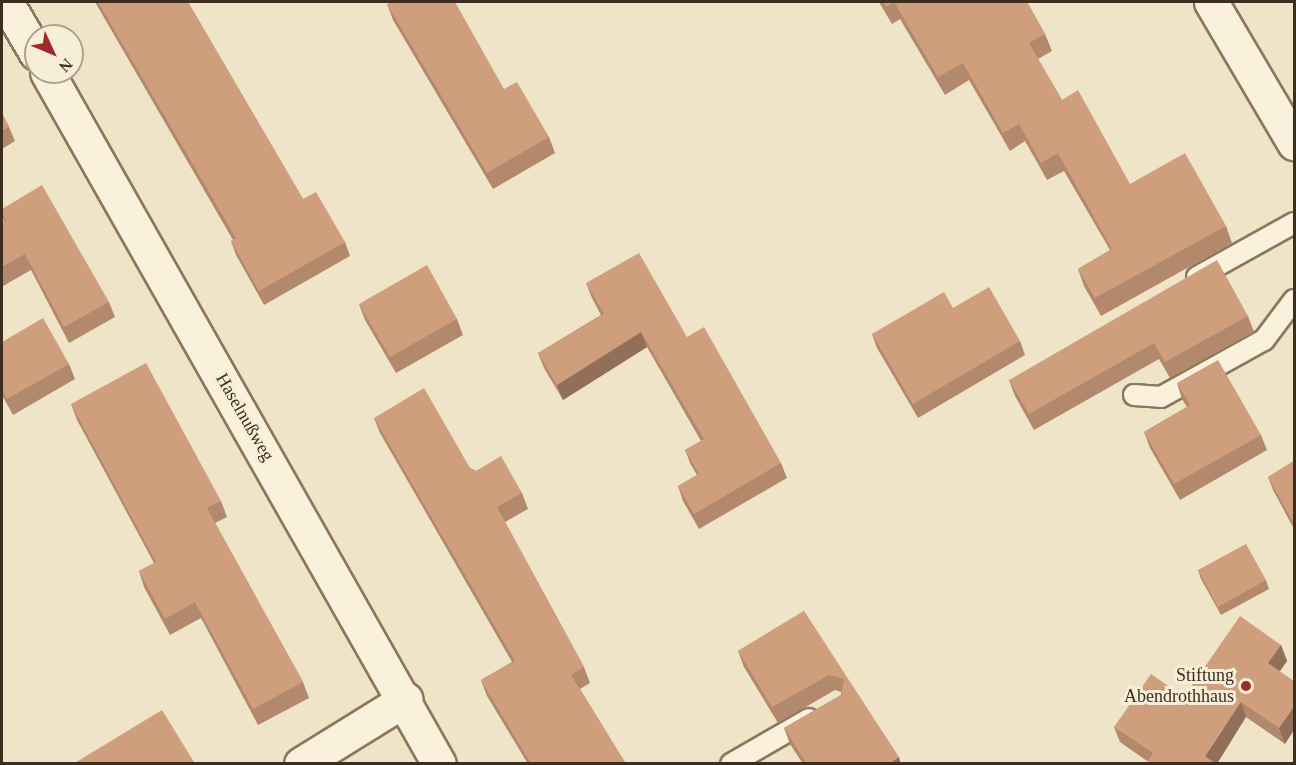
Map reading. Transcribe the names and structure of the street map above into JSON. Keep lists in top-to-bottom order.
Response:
{
  "streets": {
    "street": ["Haselnußweg"]
  },
  "places": ["Stiftung Abendrothhaus"],
  "north": "bottom right"
}
